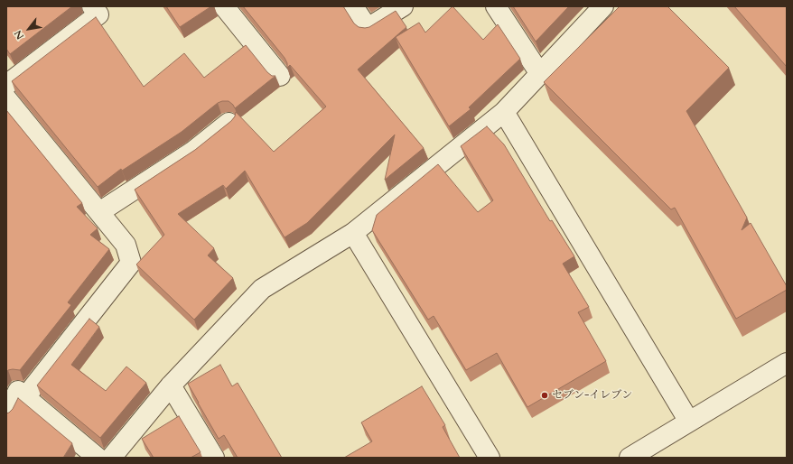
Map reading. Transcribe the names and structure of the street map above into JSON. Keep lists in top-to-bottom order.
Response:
{
  "places": ["セブン-イレブン"],
  "north": "bottom left"
}
